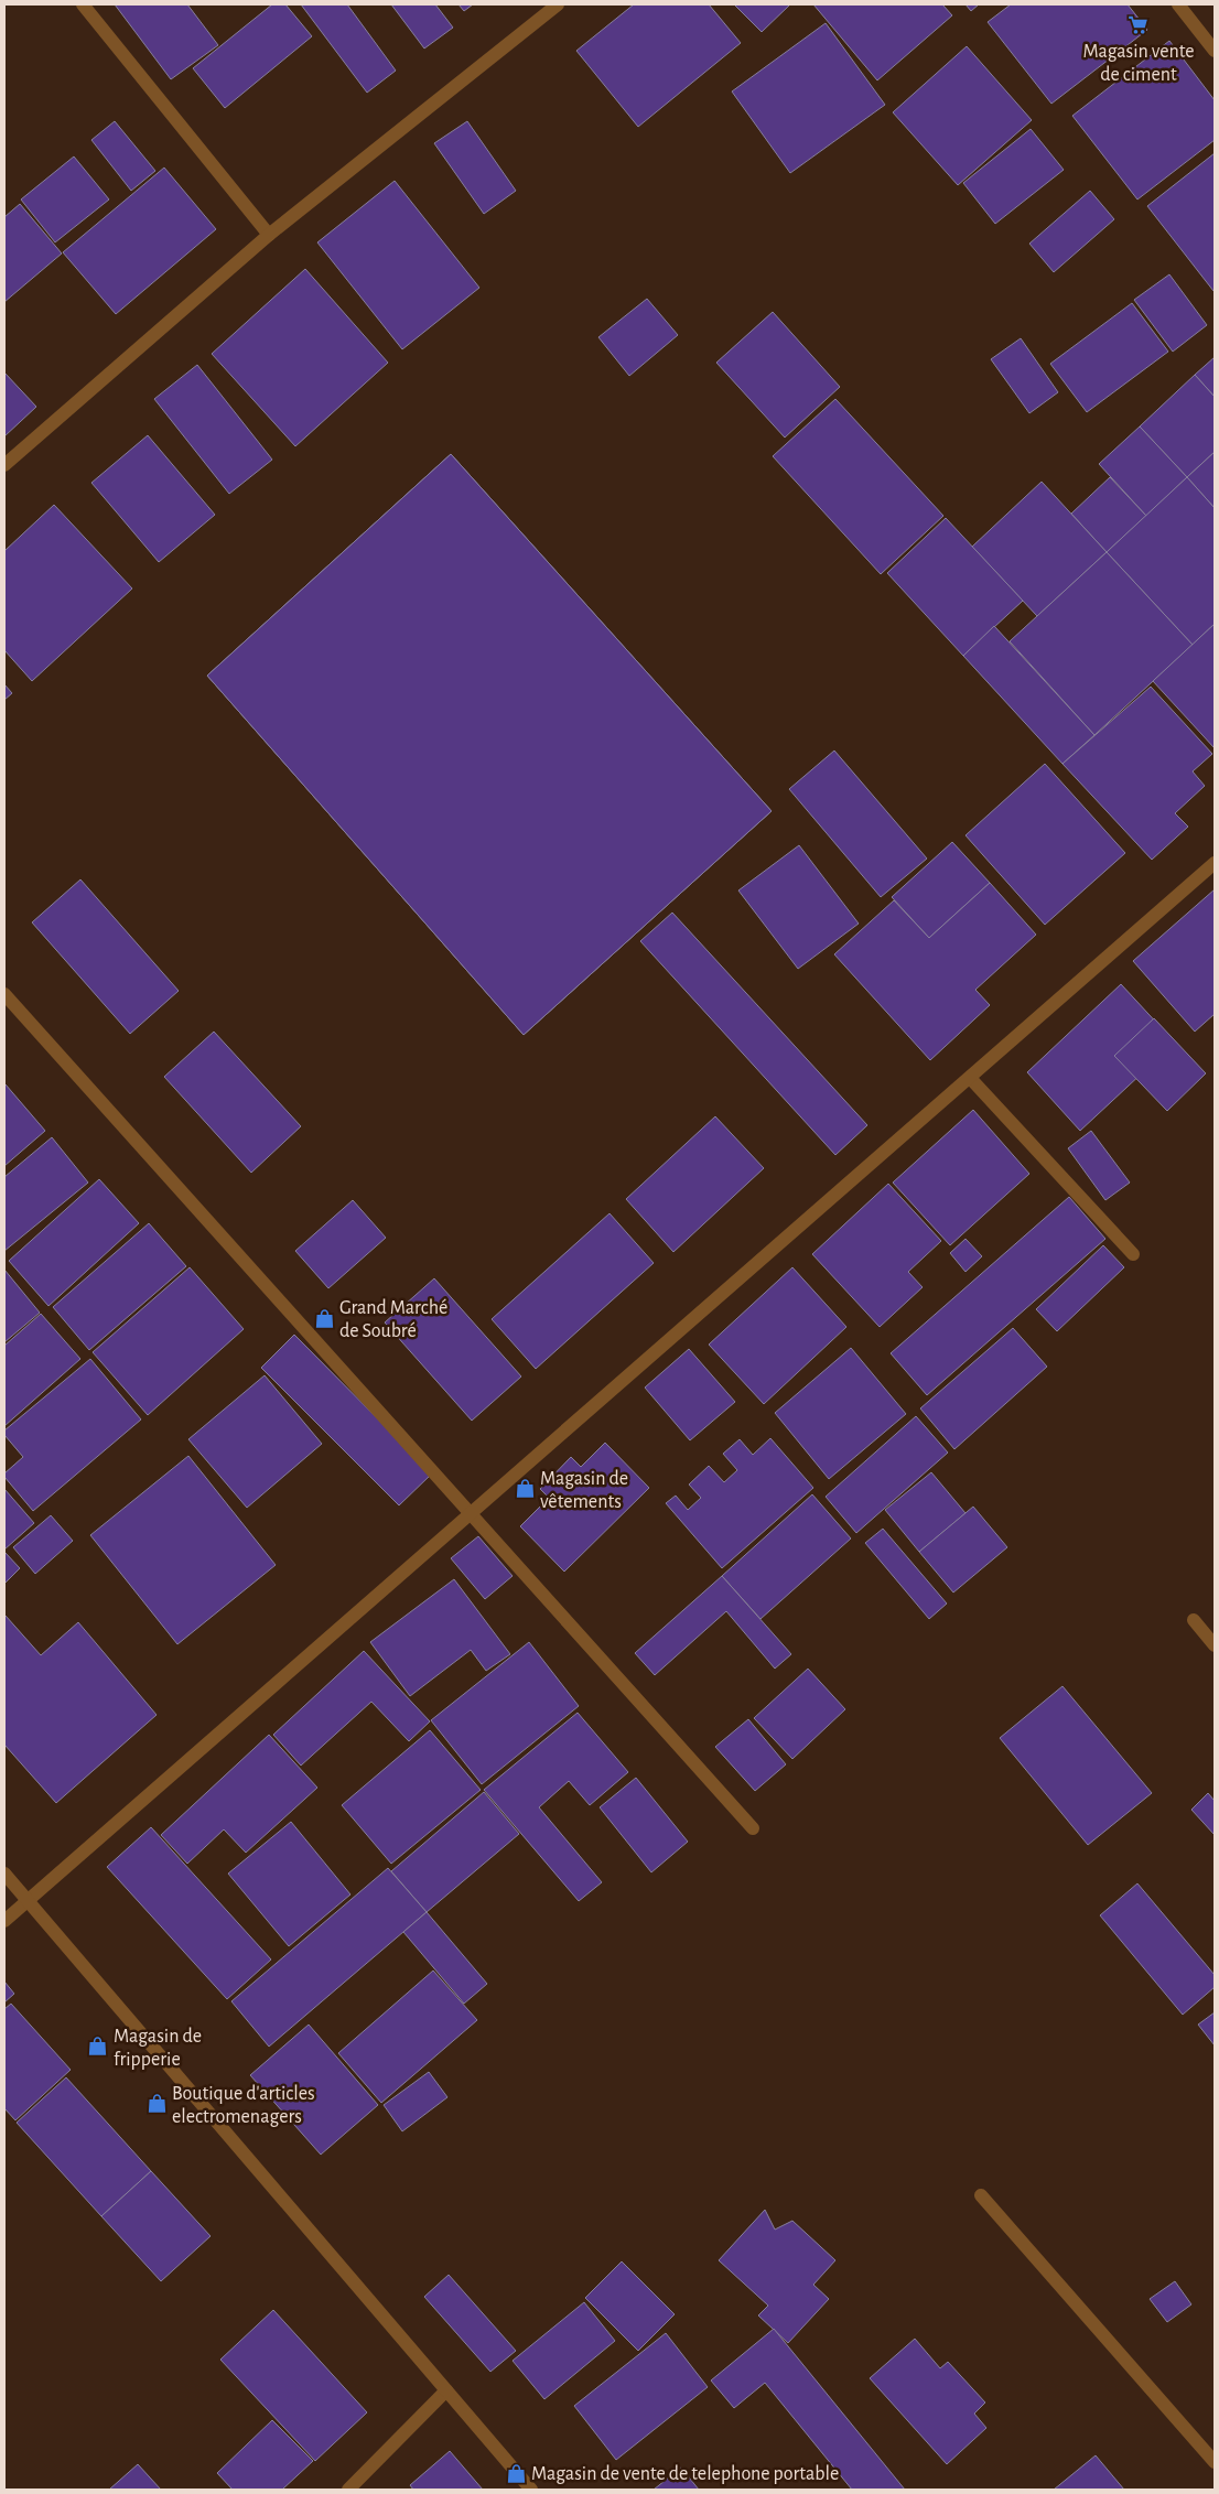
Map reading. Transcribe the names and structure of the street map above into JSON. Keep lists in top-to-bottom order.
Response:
{
  "places": {
    "supermarket": ["Magasin vente de ciment"],
    "shop": [
      "Grand Marché de Soubré",
      "Magasin de vêtements",
      "Magasin de fripperie",
      "Boutique d'articles electromenagers",
      "Magasin de vente de telephone portable"
    ]
  }
}
